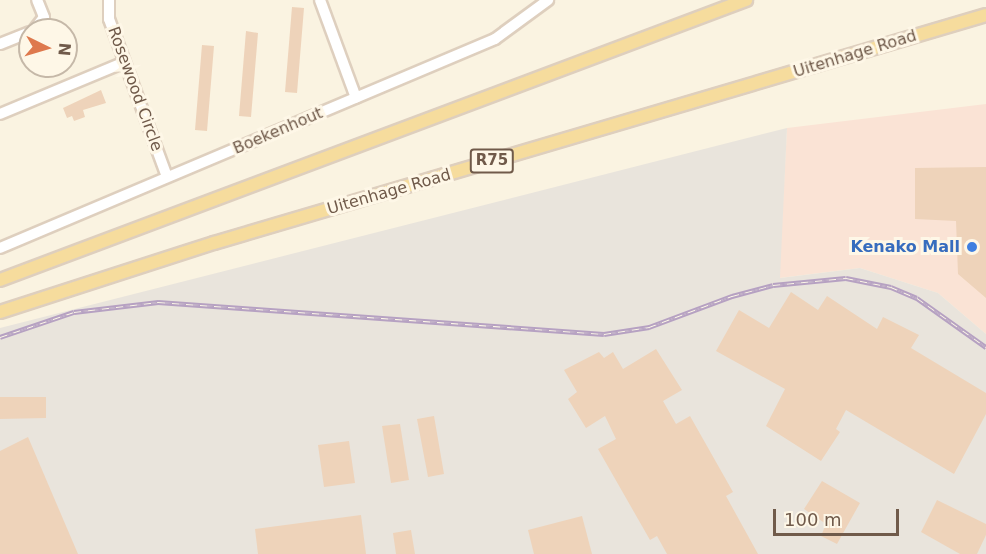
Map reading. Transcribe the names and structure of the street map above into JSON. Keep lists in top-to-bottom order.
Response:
{
  "streets": {
    "main road": ["Uitenhage Road", "R75"],
    "street": ["Rosewood Circle", "Boekenhout"]
  },
  "crossings": [
    ["Rosewood Circle", "Boekenhout"]
  ],
  "places": ["Kenako Mall"],
  "scale_bar": "100 m",
  "north": "right"
}
